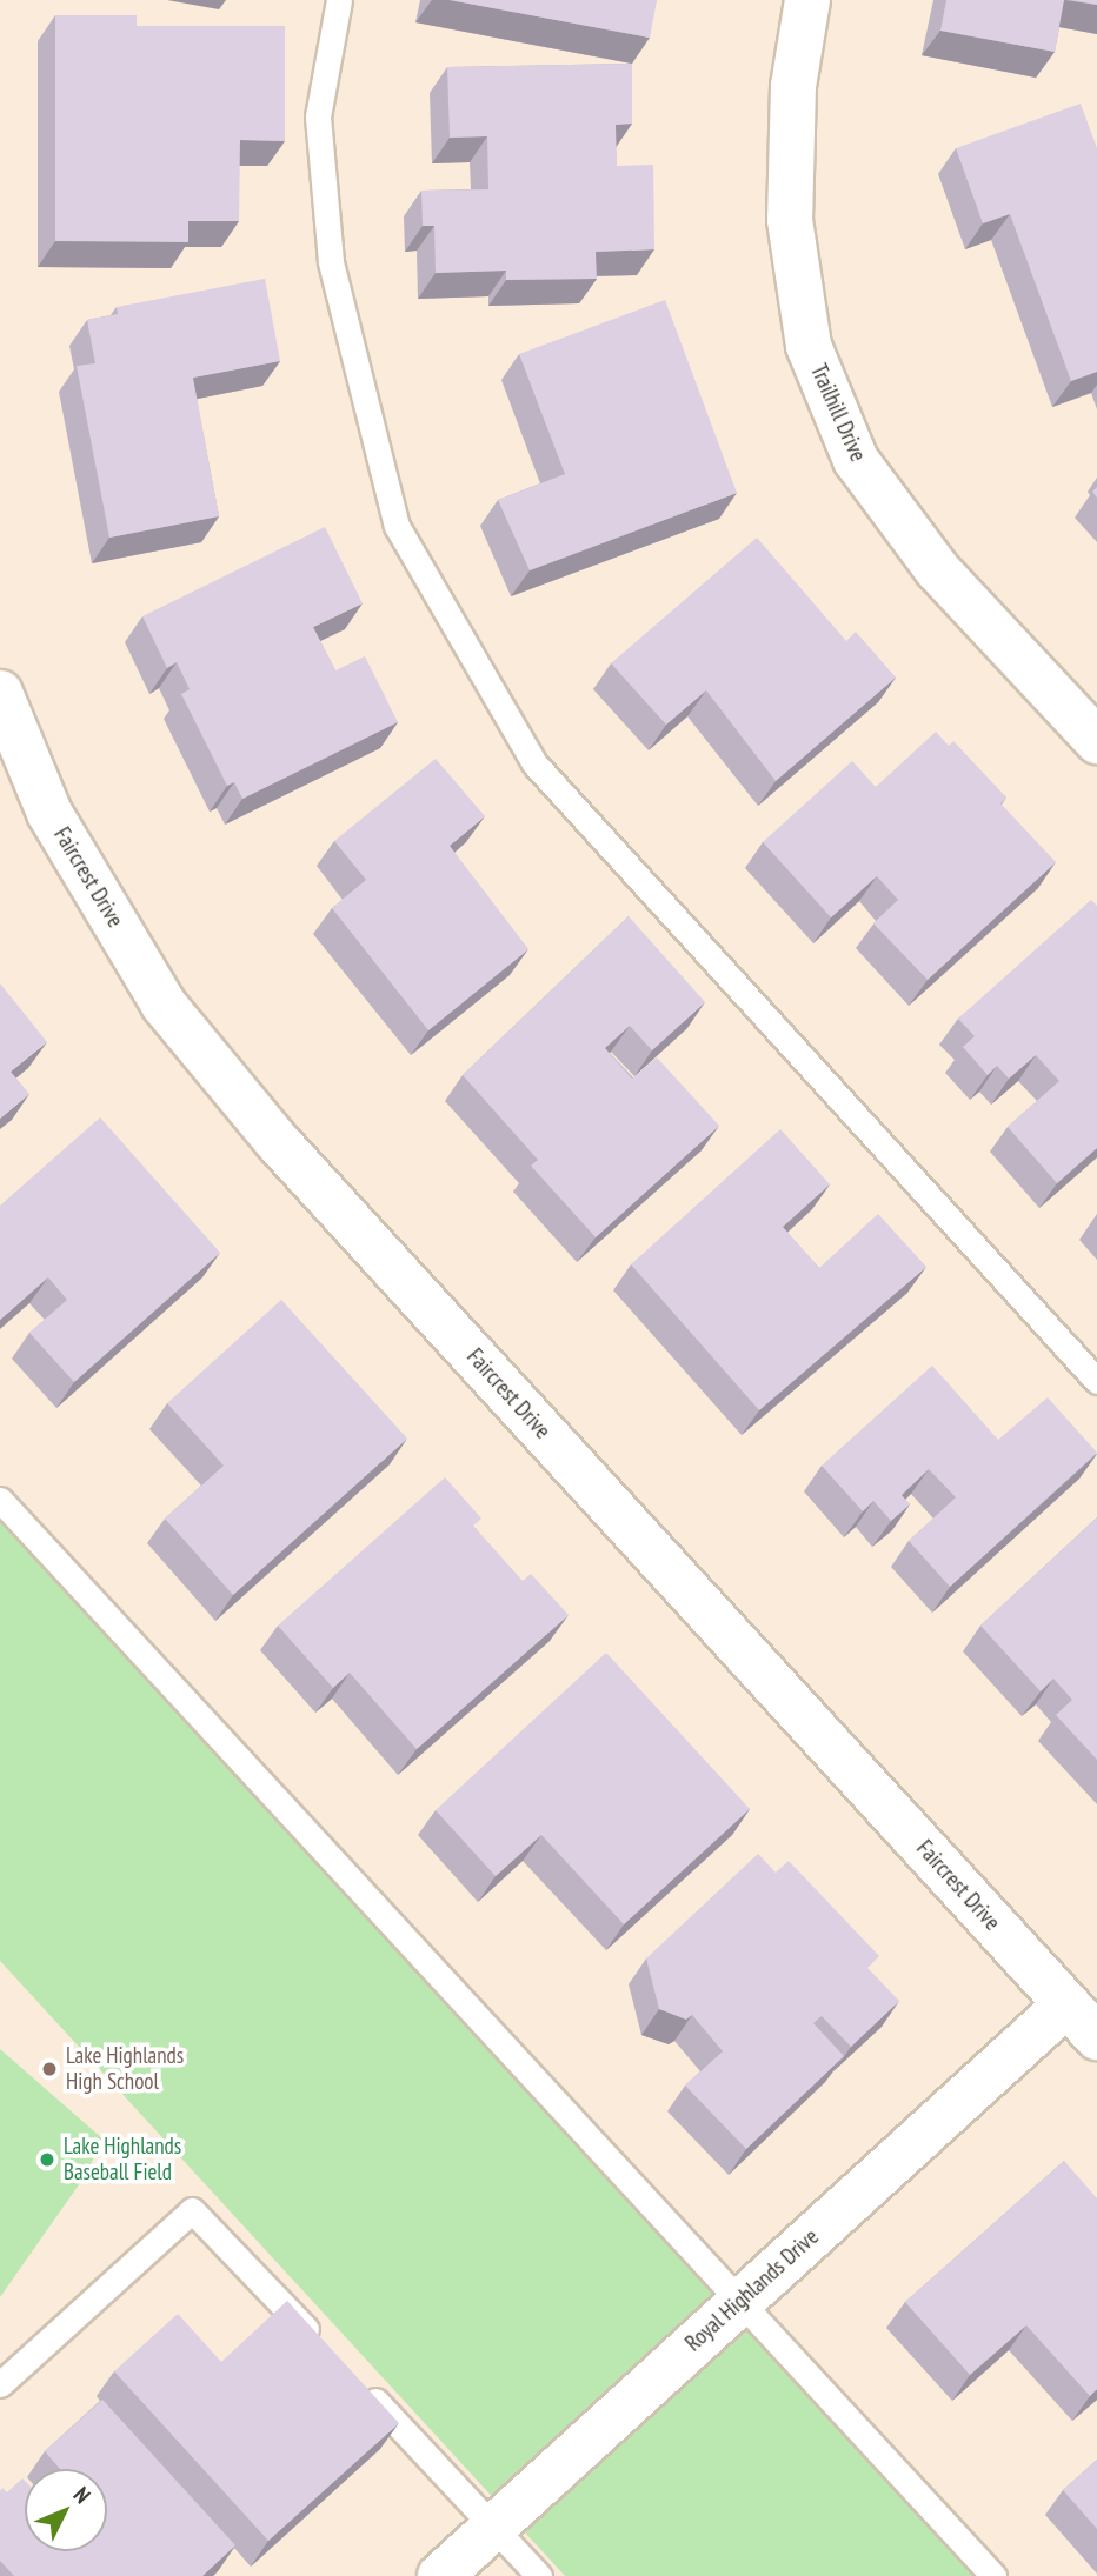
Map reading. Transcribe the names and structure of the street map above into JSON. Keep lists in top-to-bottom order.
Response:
{
  "streets": {
    "street": ["Trailhill Drive", "Faircrest Drive", "Royal Highlands Drive"]
  },
  "crossings": [
    ["Faircrest Drive", "Royal Highlands Drive"]
  ],
  "places": ["Lake Highlands High School", "Lake Highlands Baseball Field"],
  "north": "top right"
}
